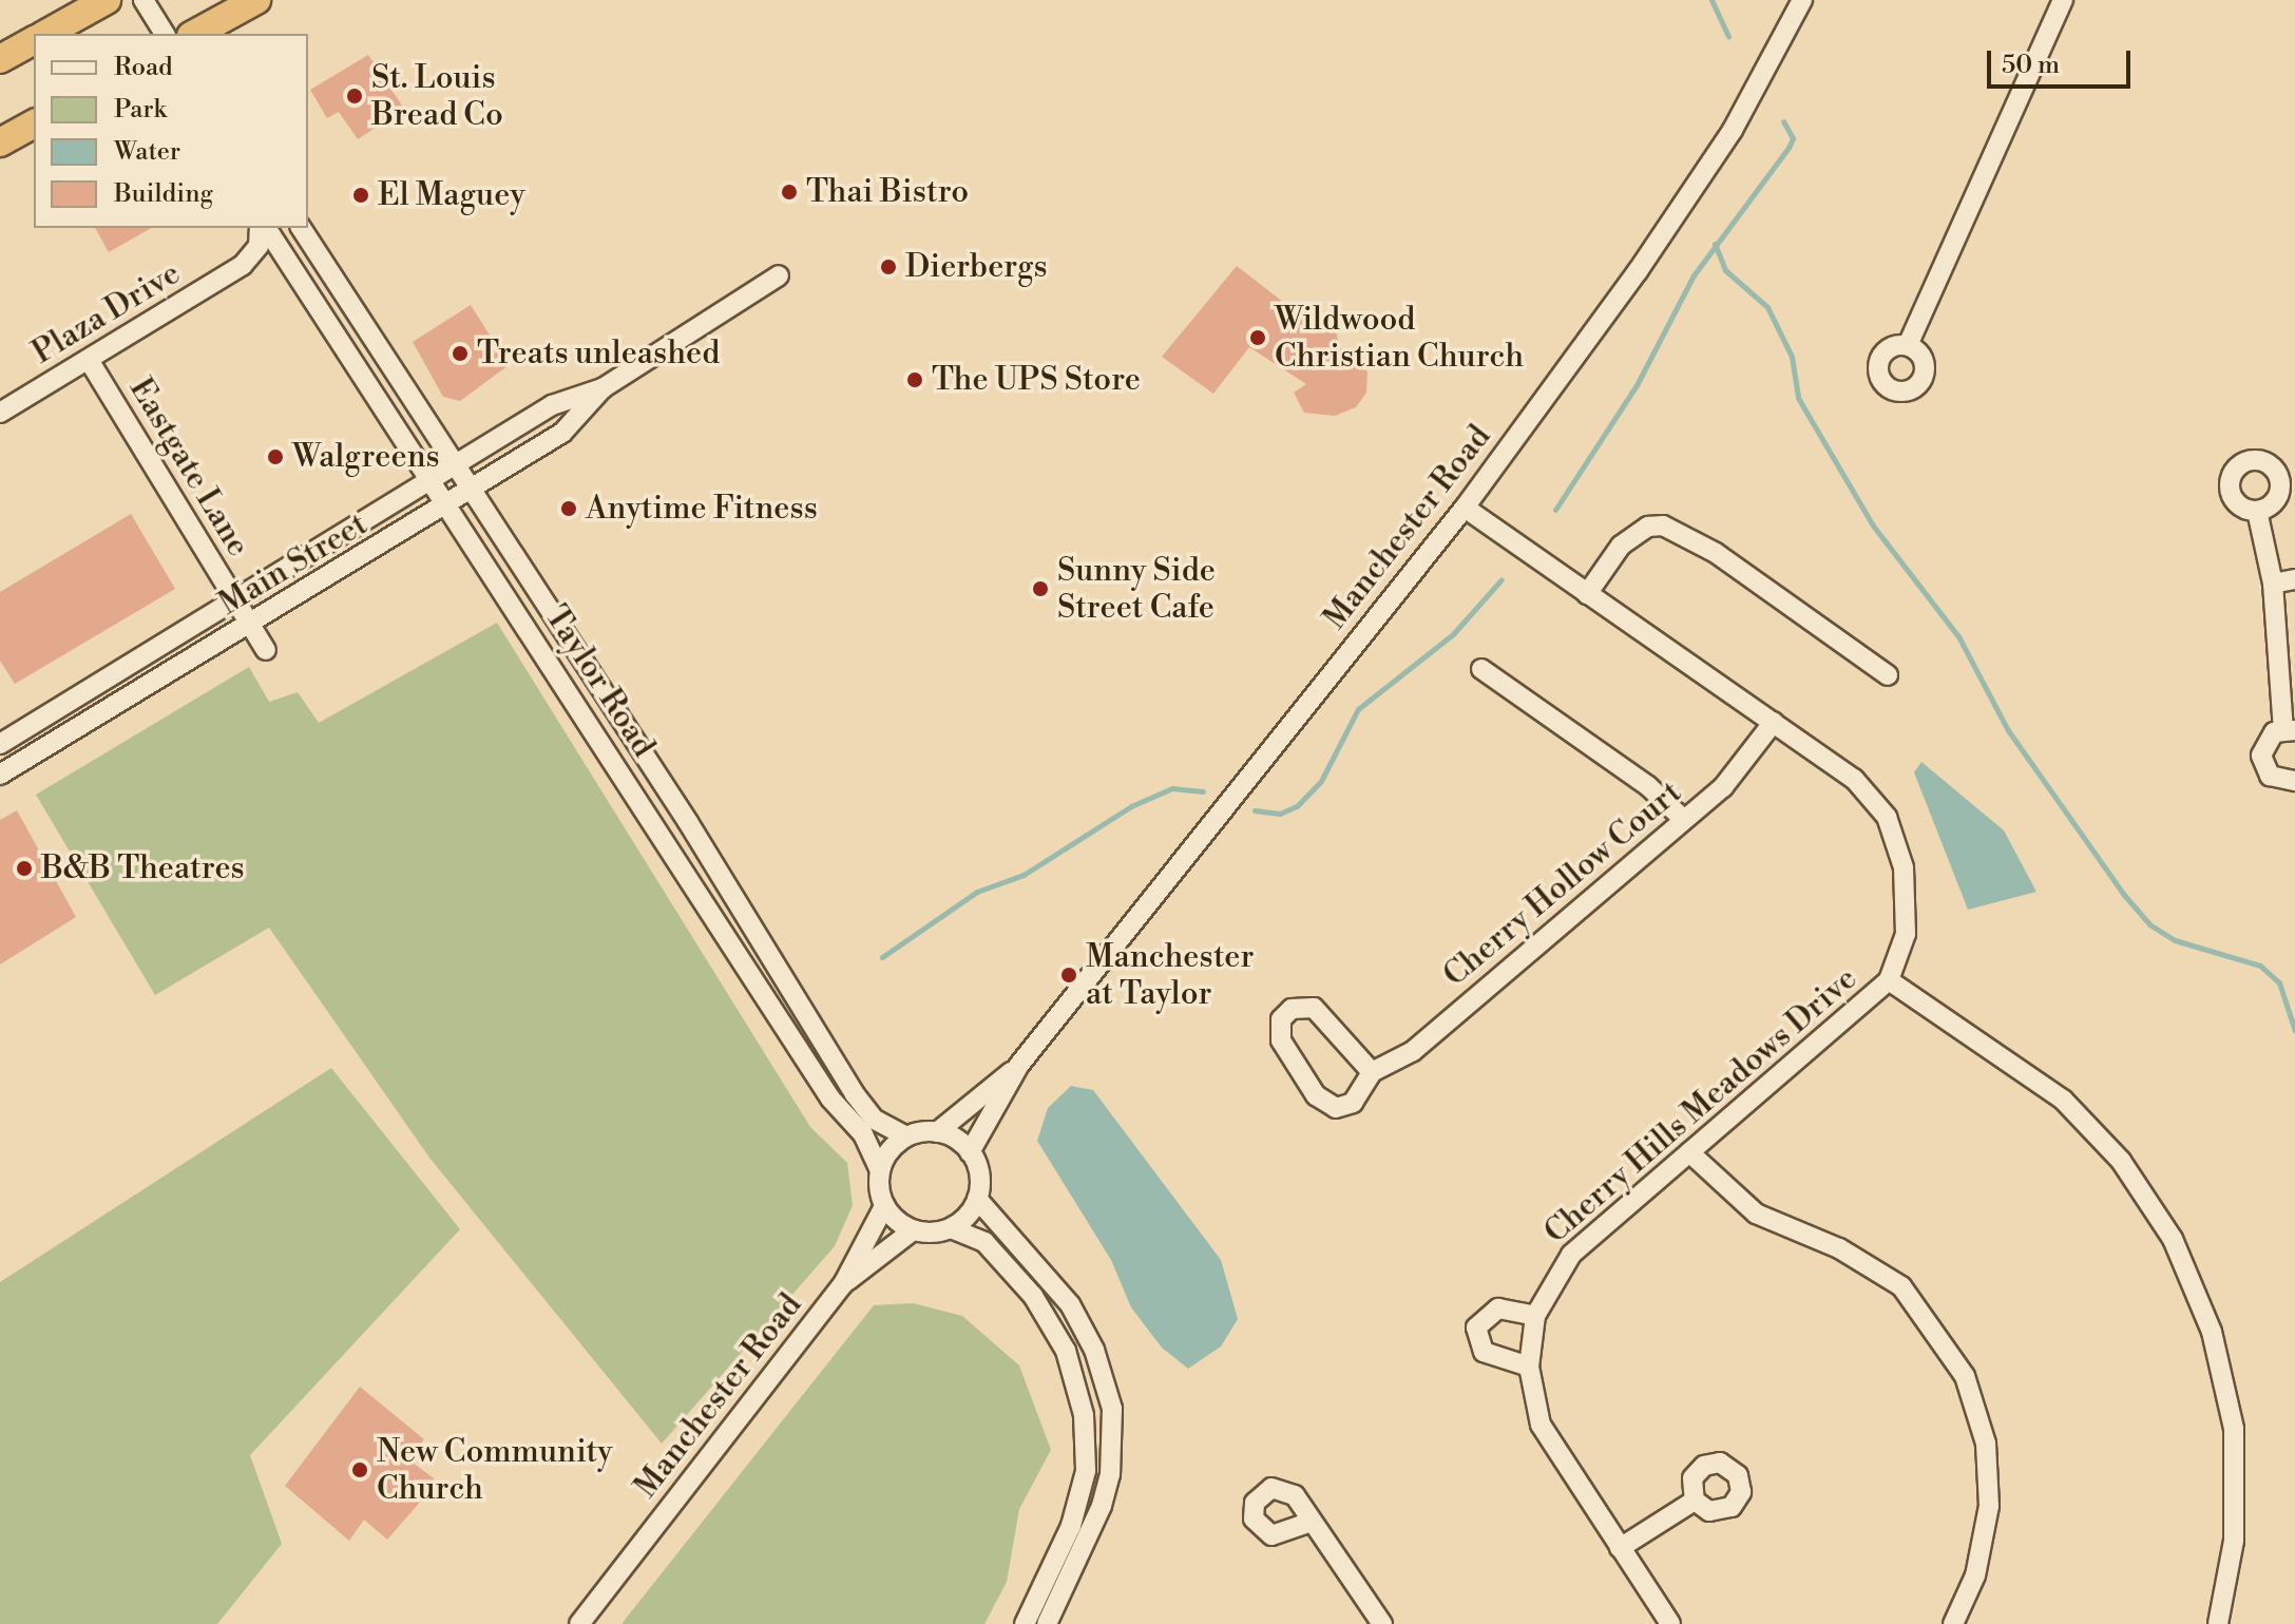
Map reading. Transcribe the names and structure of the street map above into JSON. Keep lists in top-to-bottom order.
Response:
{
  "streets": {
    "street": [
      "Plaza Drive",
      "Eastgate Lane",
      "Manchester Road",
      "Main Street",
      "Taylor Road",
      "Cherry Hollow Court",
      "Cherry Hills Meadows Drive"
    ]
  },
  "crossings": [
    ["Plaza Drive", "Eastgate Lane"],
    ["Eastgate Lane", "Main Street"],
    ["Manchester Road", "Taylor Road"],
    ["Manchester Road", "Cherry Hills Meadows Drive"],
    ["Main Street", "Taylor Road"],
    ["Cherry Hollow Court", "Cherry Hills Meadows Drive"]
  ],
  "places": [
    "St. Louis Bread Co",
    "Thai Bistro",
    "El Maguey",
    "Dierbergs",
    "Wildwood Christian Church",
    "Treats unleashed",
    "The UPS Store",
    "Walgreens",
    "Anytime Fitness",
    "Sunny Side Street Cafe",
    "B&B Theatres",
    "Manchester at Taylor",
    "New Community Church"
  ],
  "legend": [
    "Road",
    "Park",
    "Water",
    "Building"
  ],
  "scale_bar": "50 m"
}
